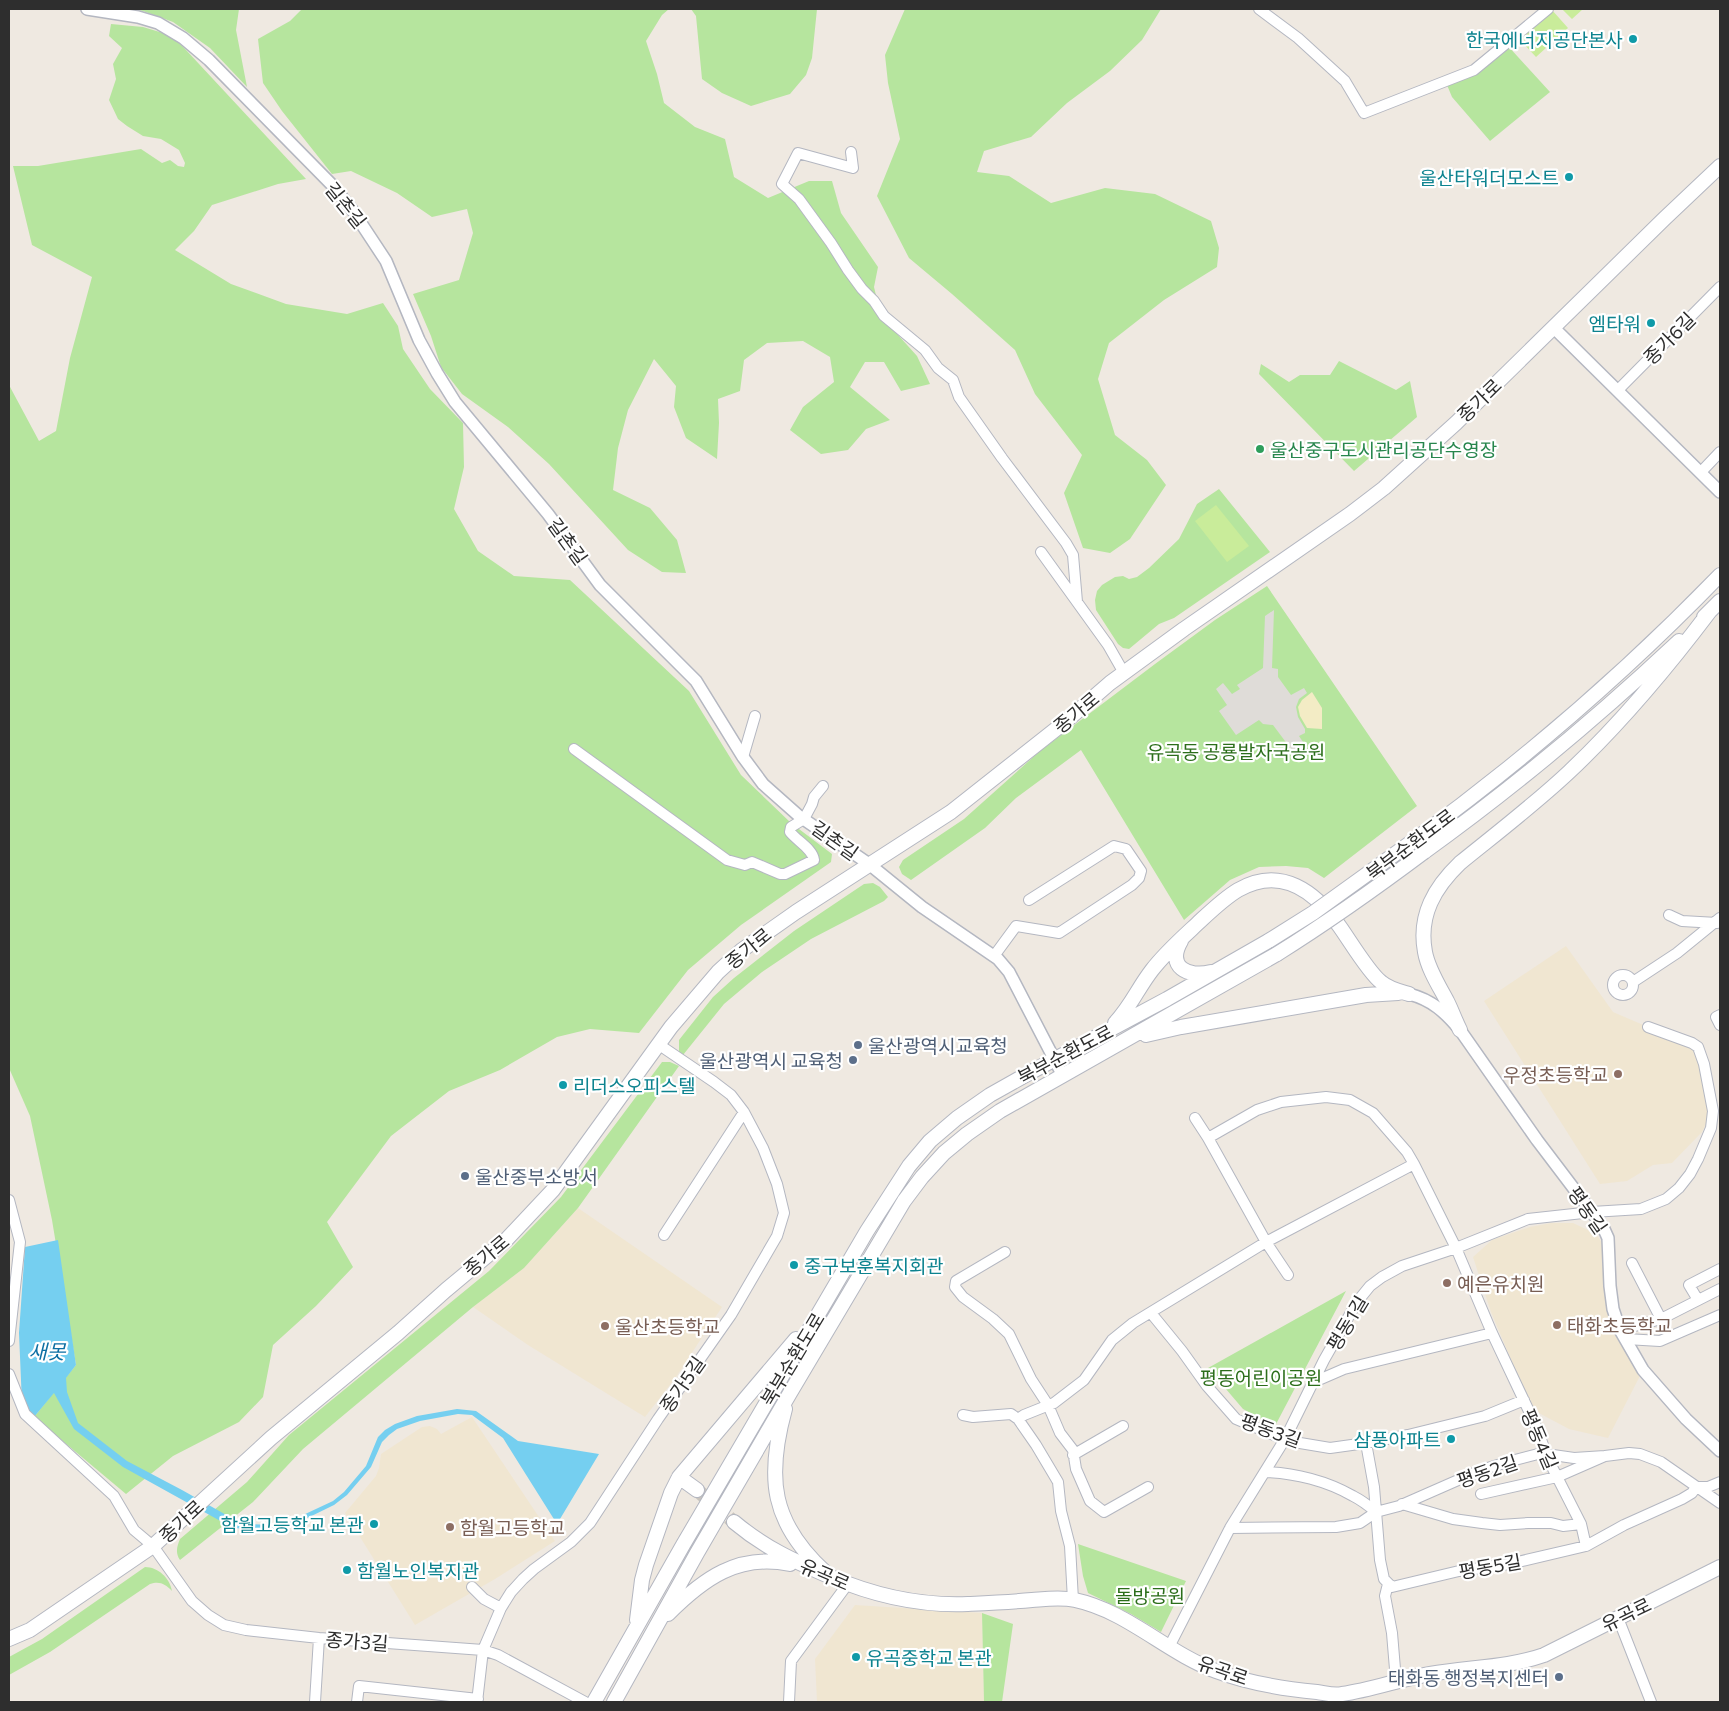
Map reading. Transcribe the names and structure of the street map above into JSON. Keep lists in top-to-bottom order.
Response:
{
  "streets": {
    "main road": ["종가로", "북부순환도로", "유곡로"],
    "street": [
      "길촌길",
      "종가6길",
      "평동길",
      "평동1길",
      "종가5길",
      "평동3길",
      "평동4길",
      "평동2길",
      "평동5길",
      "종가3길"
    ]
  },
  "crossings": [
    ["길촌길", "종가로"],
    ["길촌길", "북부순환도로"],
    ["종가로", "종가5길"],
    ["종가로", "종가3길"],
    ["평동길", "평동1길"],
    ["평동1길", "평동3길"],
    ["평동1길", "평동4길"],
    ["평동1길", "평동2길"],
    ["평동1길", "유곡로"],
    ["종가5길", "종가3길"],
    ["평동3길", "평동4길"],
    ["평동4길", "평동2길"],
    ["평동4길", "평동5길"],
    ["평동2길", "평동5길"]
  ],
  "water": ["새못"],
  "parks": ["유곡동 공룡발자국공원", "평동어린이공원", "돌방공원"],
  "places": [
    "한국에너지공단본사",
    "울산타워더모스트",
    "엠타워",
    "울산중구도시관리공단수영장",
    "울산광역시교육청",
    "울산광역시 교육청",
    "우정초등학교",
    "리더스오피스텔",
    "울산중부소방서",
    "중구보훈복지회관",
    "예은유치원",
    "태화초등학교",
    "울산초등학교",
    "삼풍아파트",
    "함월고등학교 본관",
    "함월고등학교",
    "함월노인복지관",
    "유곡중학교 본관",
    "태화동 행정복지센터"
  ]
}
